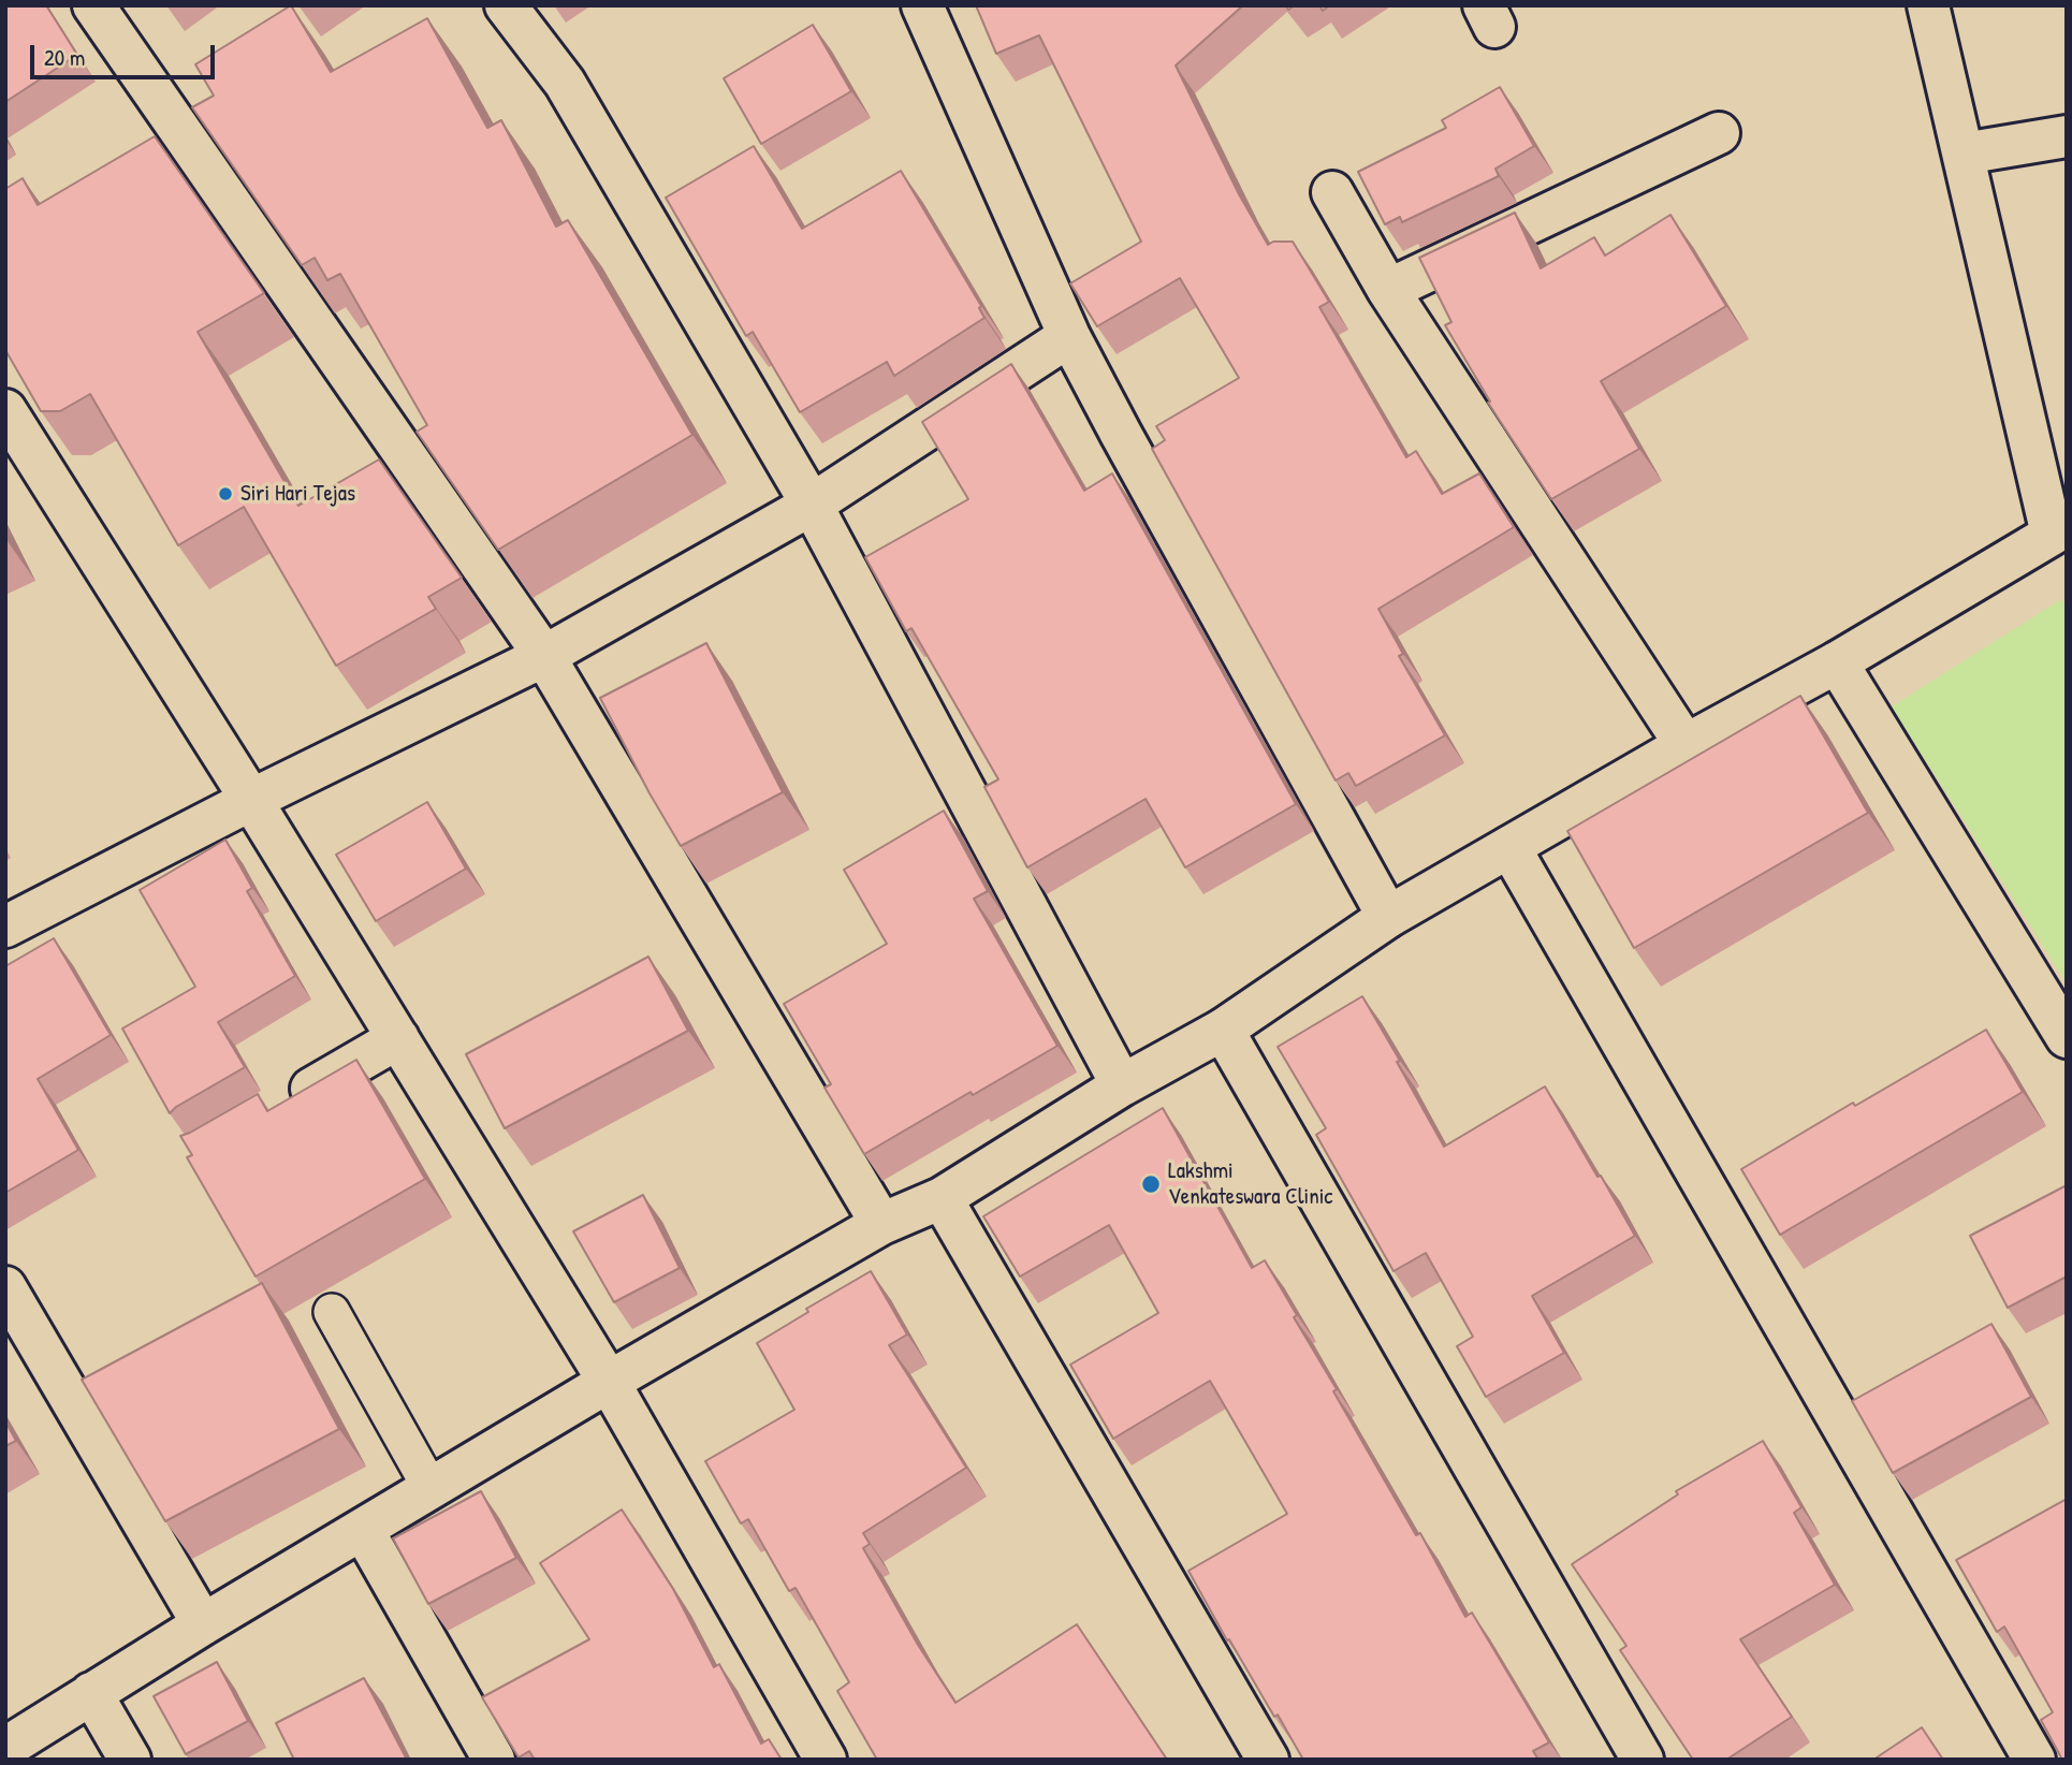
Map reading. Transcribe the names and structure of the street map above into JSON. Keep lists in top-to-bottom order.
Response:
{
  "places": ["Siri Hari Tejas", "Lakshmi Venkateswara Clinic"],
  "scale_bar": "20 m"
}
